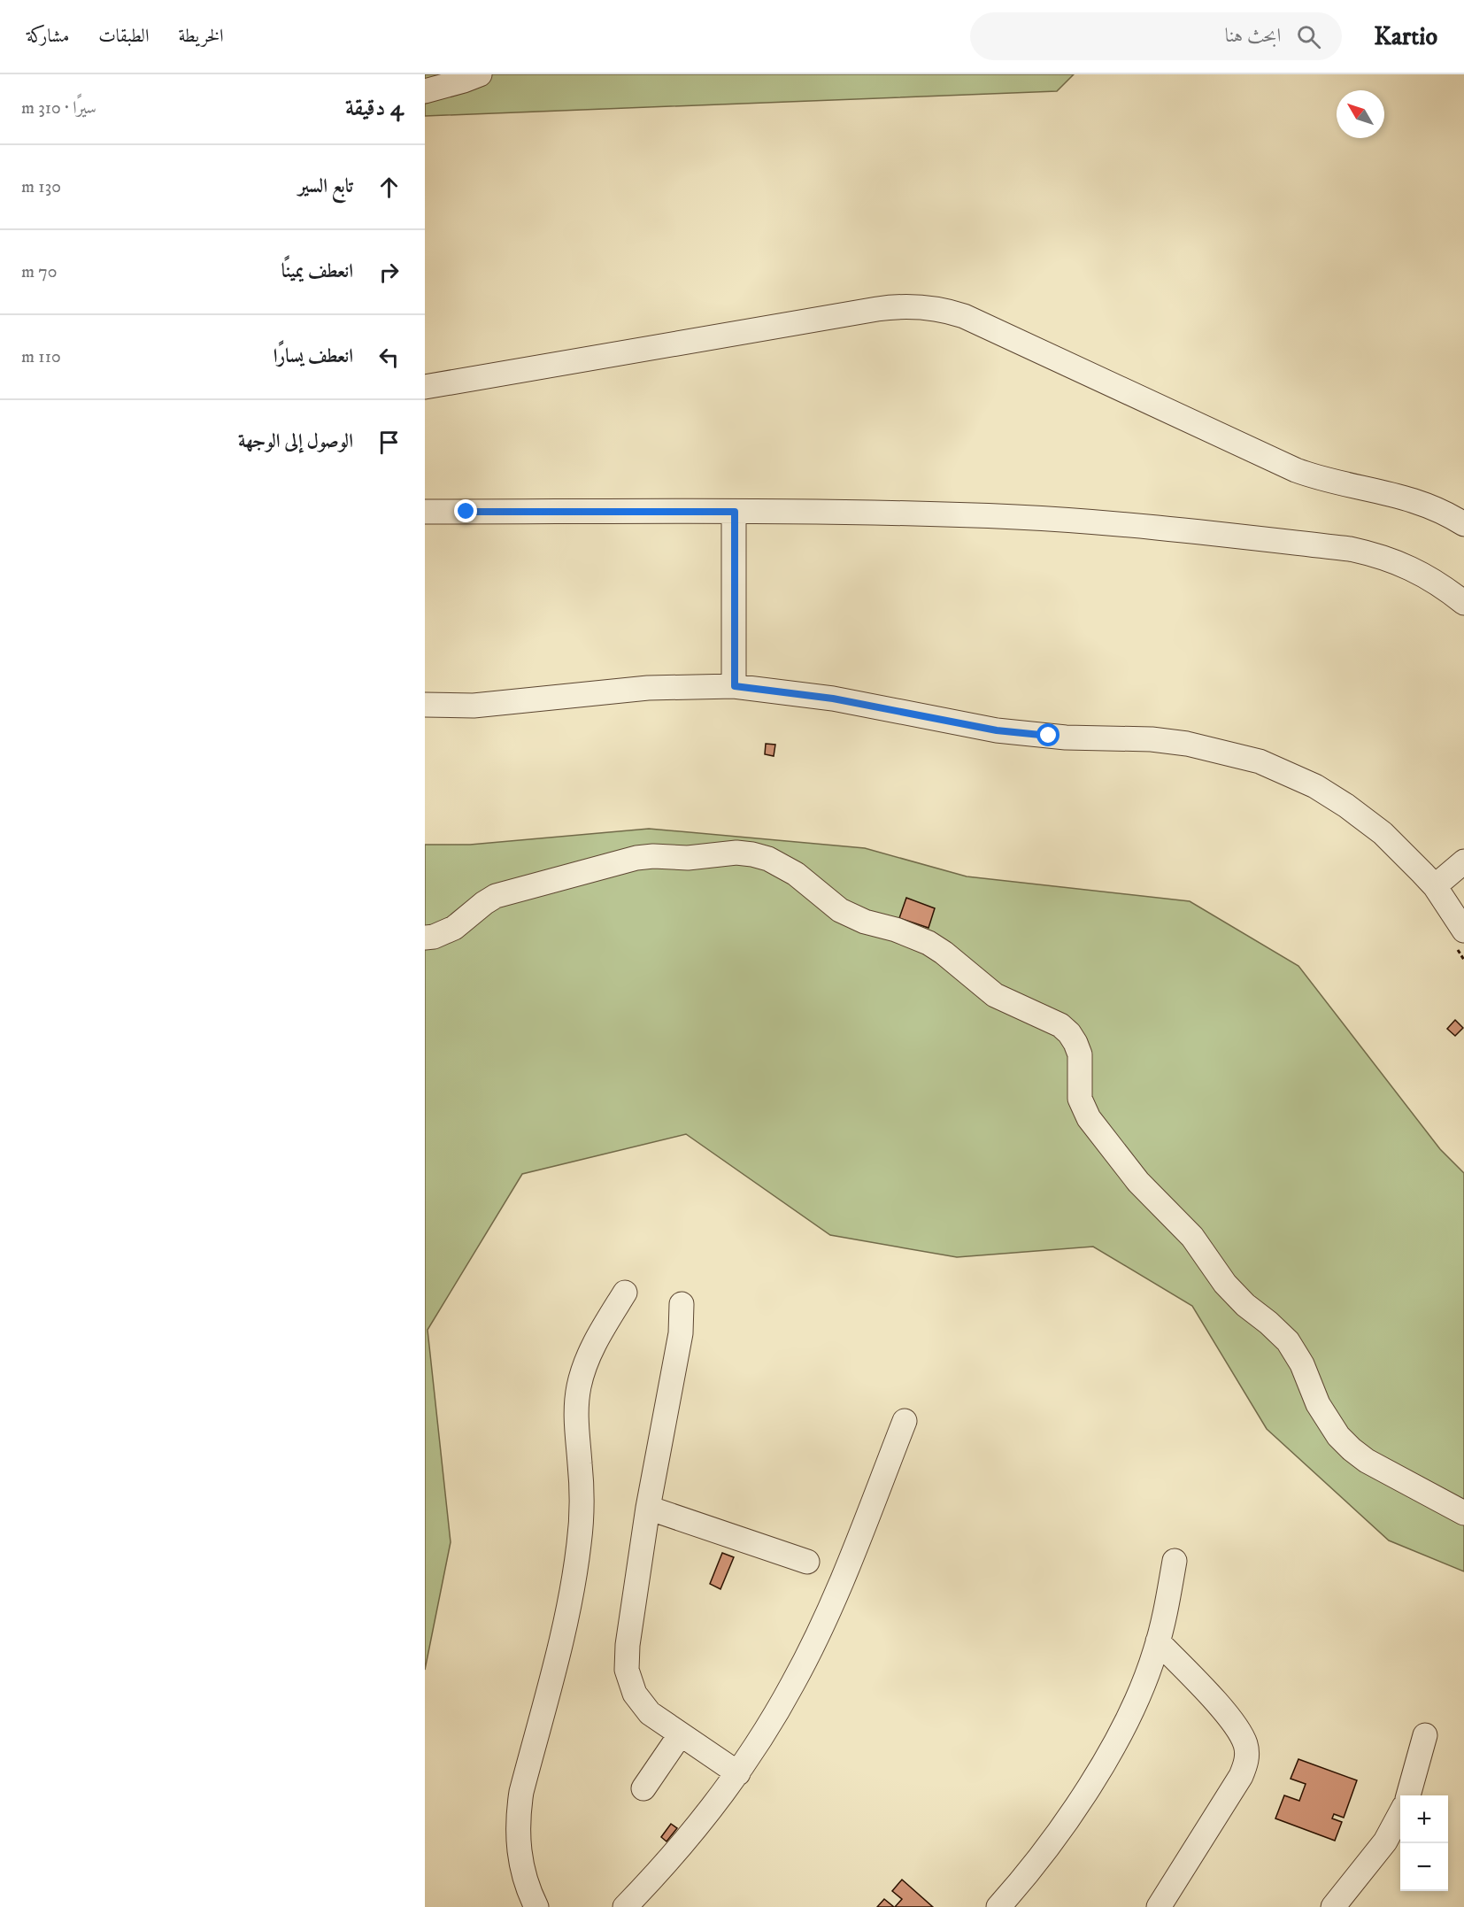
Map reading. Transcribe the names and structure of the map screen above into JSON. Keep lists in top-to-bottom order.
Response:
{
  "north": "top left",
  "page": {
    "header": "Kartio",
    "search": "ابحث هنا",
    "nav": ["الخريطة", "الطبقات", "مشاركة"],
    "heading": ["4 دقيقة", "سيرًا · 310 m"],
    "list": [
      ["تابع السير", "130 m"],
      ["انعطف يمينًا", "70 m"],
      ["انعطف يسارًا", "110 m"],
      "الوصول إلى الوجهة"
    ],
    "map_buttons": ["+", "−"]
  }
}
